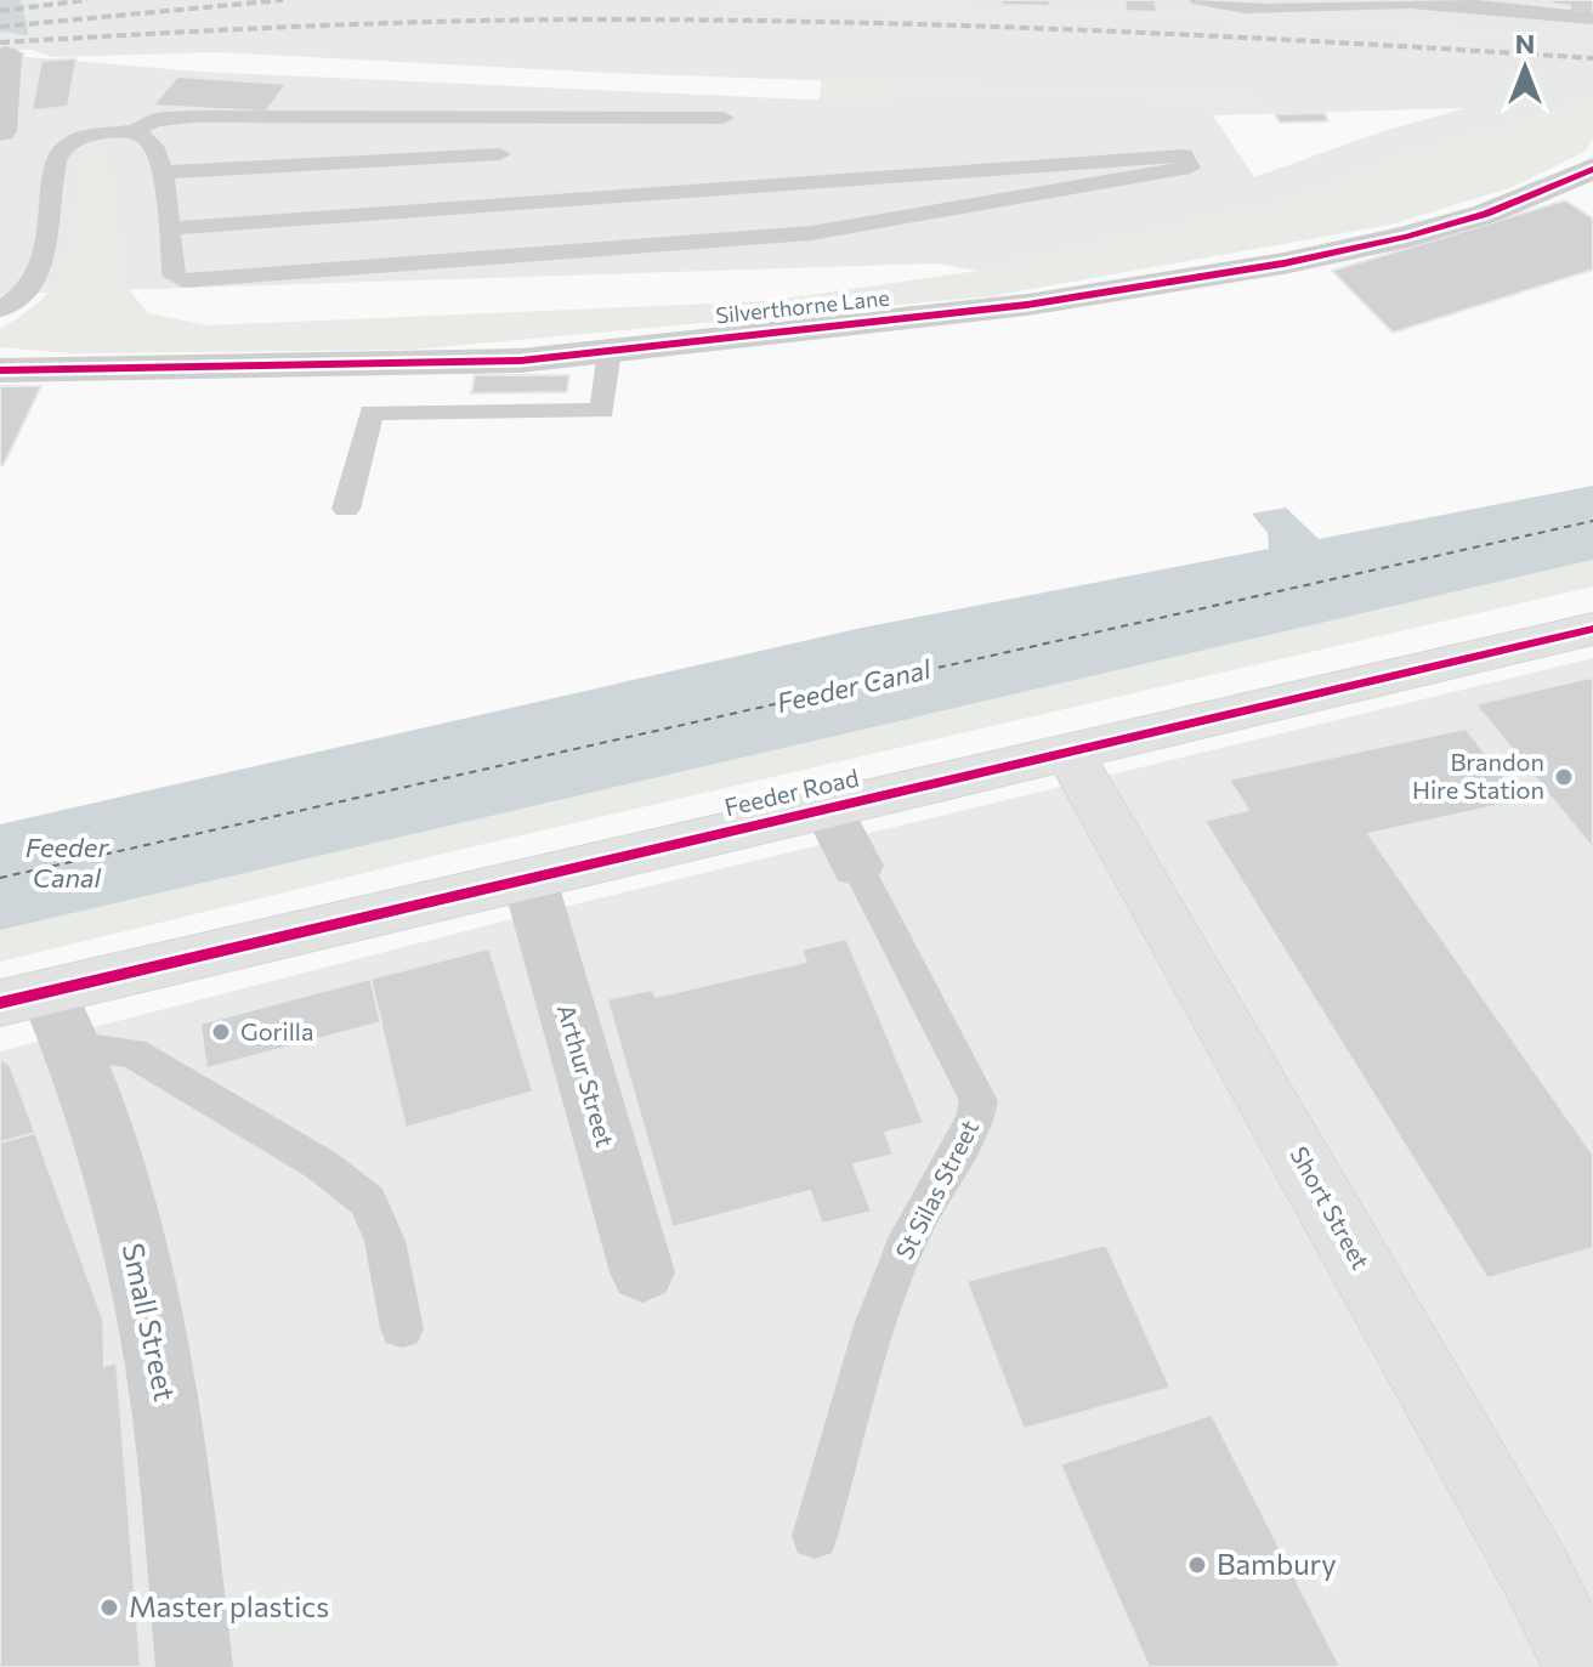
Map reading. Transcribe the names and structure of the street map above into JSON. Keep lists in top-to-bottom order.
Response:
{
  "streets": {
    "street": [
      "Silverthorne Lane",
      "Feeder Road",
      "Arthur Street",
      "St Silas Street",
      "Short Street",
      "Small Street"
    ]
  },
  "crossings": [
    ["Feeder Road", "Arthur Street"],
    ["Feeder Road", "St Silas Street"],
    ["Feeder Road", "Short Street"],
    ["Feeder Road", "Small Street"]
  ],
  "water": ["Feeder Canal"],
  "places": [
    "Brandon Hire Station",
    "Gorilla",
    "Bambury",
    "Master plastics"
  ],
  "north": "top"
}
